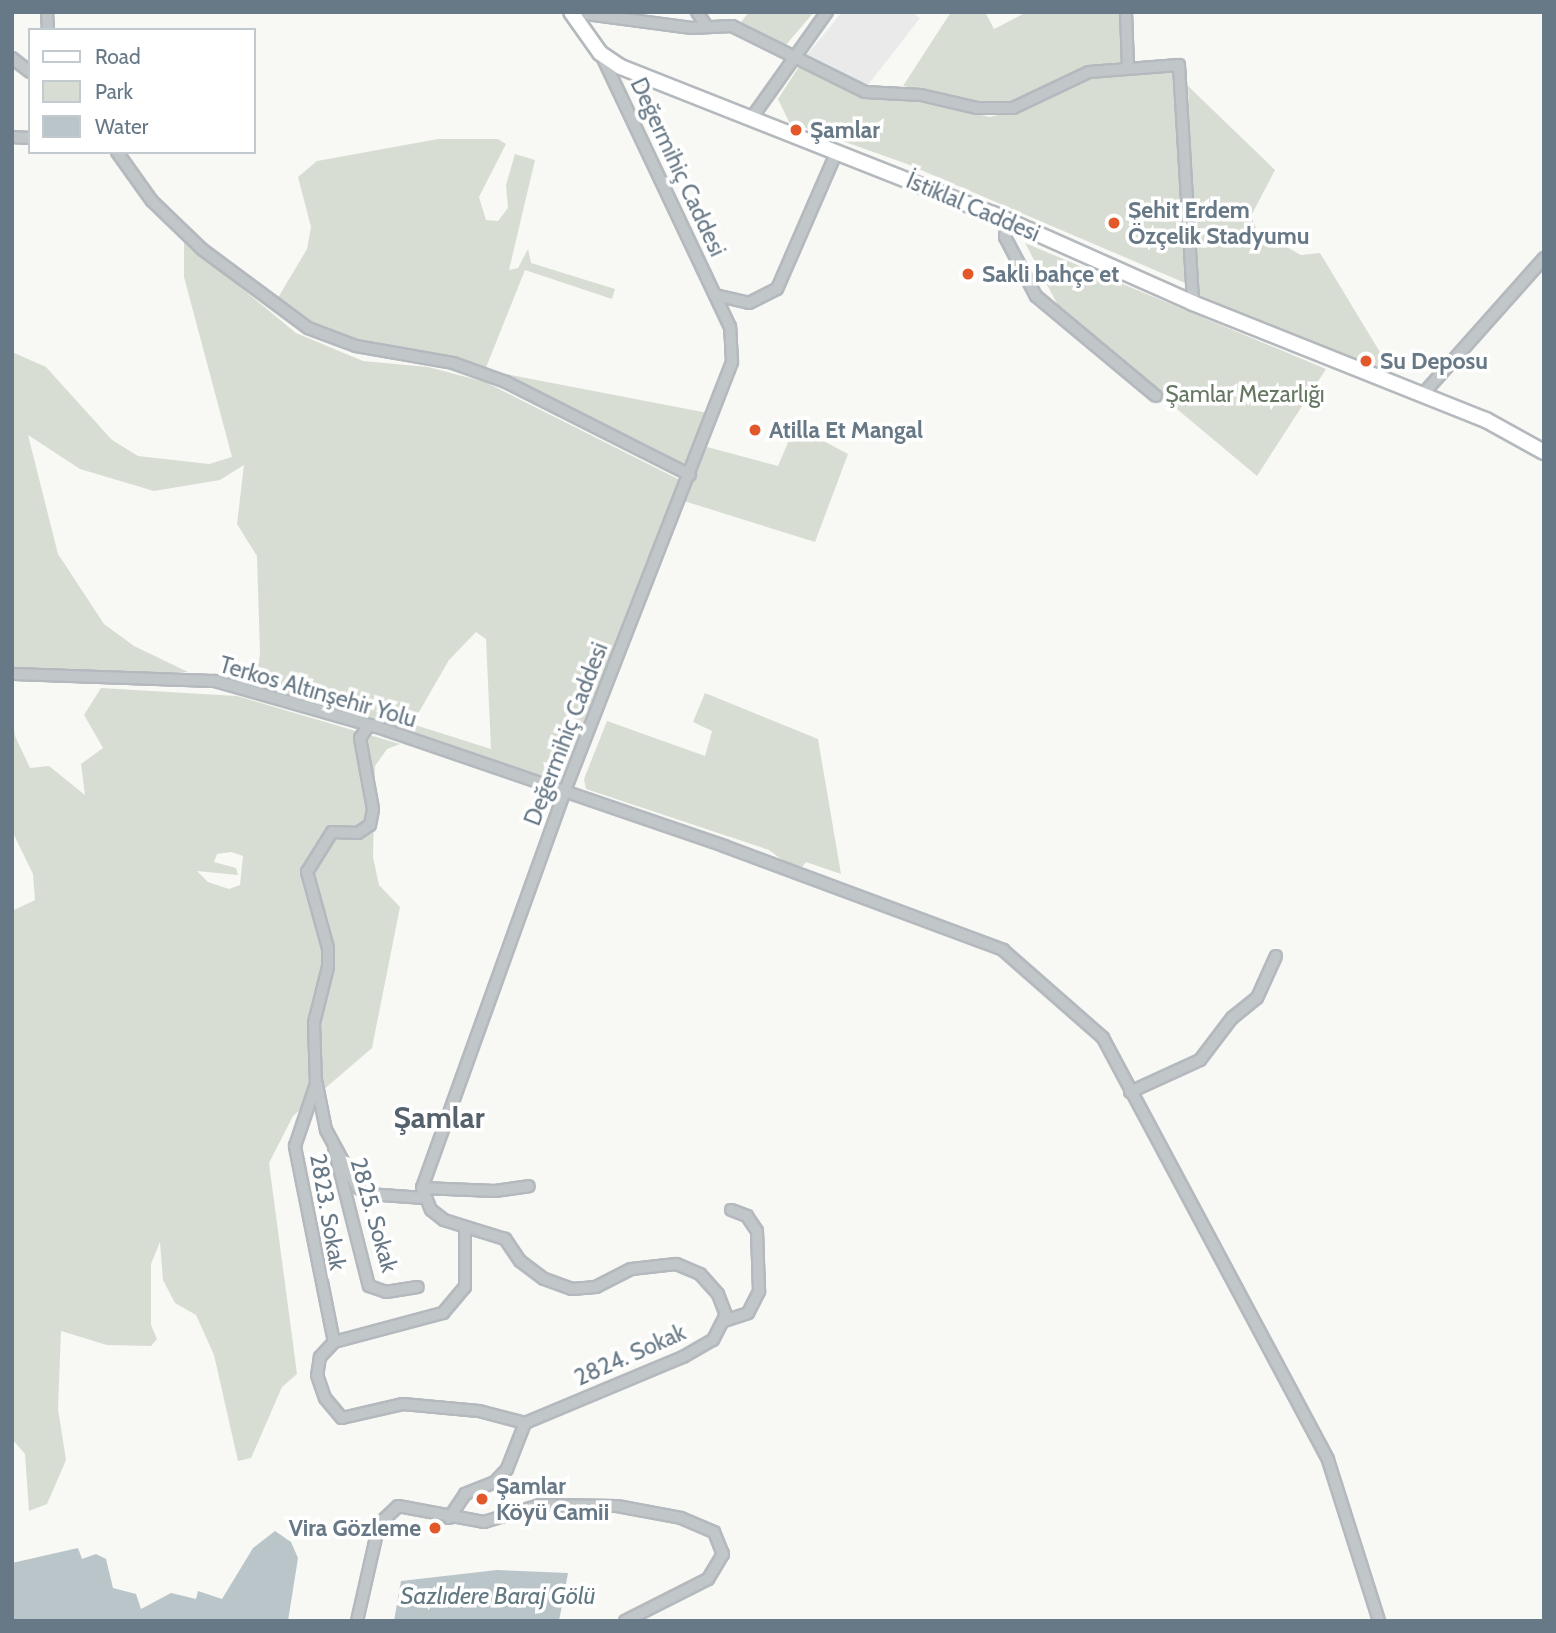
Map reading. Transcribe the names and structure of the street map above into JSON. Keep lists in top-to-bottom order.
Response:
{
  "streets": {
    "main road": ["İstiklal Caddesi"],
    "street": [
      "Değermihiç Caddesi",
      "Terkos Altınşehir Yolu",
      "2823. Sokak",
      "2825. Sokak",
      "2824. Sokak"
    ]
  },
  "crossings": [
    ["Değermihiç Caddesi", "İstiklal Caddesi"],
    ["Değermihiç Caddesi", "Terkos Altınşehir Yolu"],
    ["Terkos Altınşehir Yolu", "2823. Sokak"]
  ],
  "districts": ["Şamlar"],
  "water": ["Sazlıdere Baraj Gölü"],
  "parks": ["Şamlar Mezarlığı"],
  "places": [
    "Şamlar",
    "Şehit Erdem Özçelik Stadyumu",
    "Sakli bahçe et",
    "Su Deposu",
    "Atilla Et Mangal",
    "Şamlar Köyü Camii",
    "Vira Gözleme"
  ],
  "legend": ["Road", "Park", "Water"]
}
